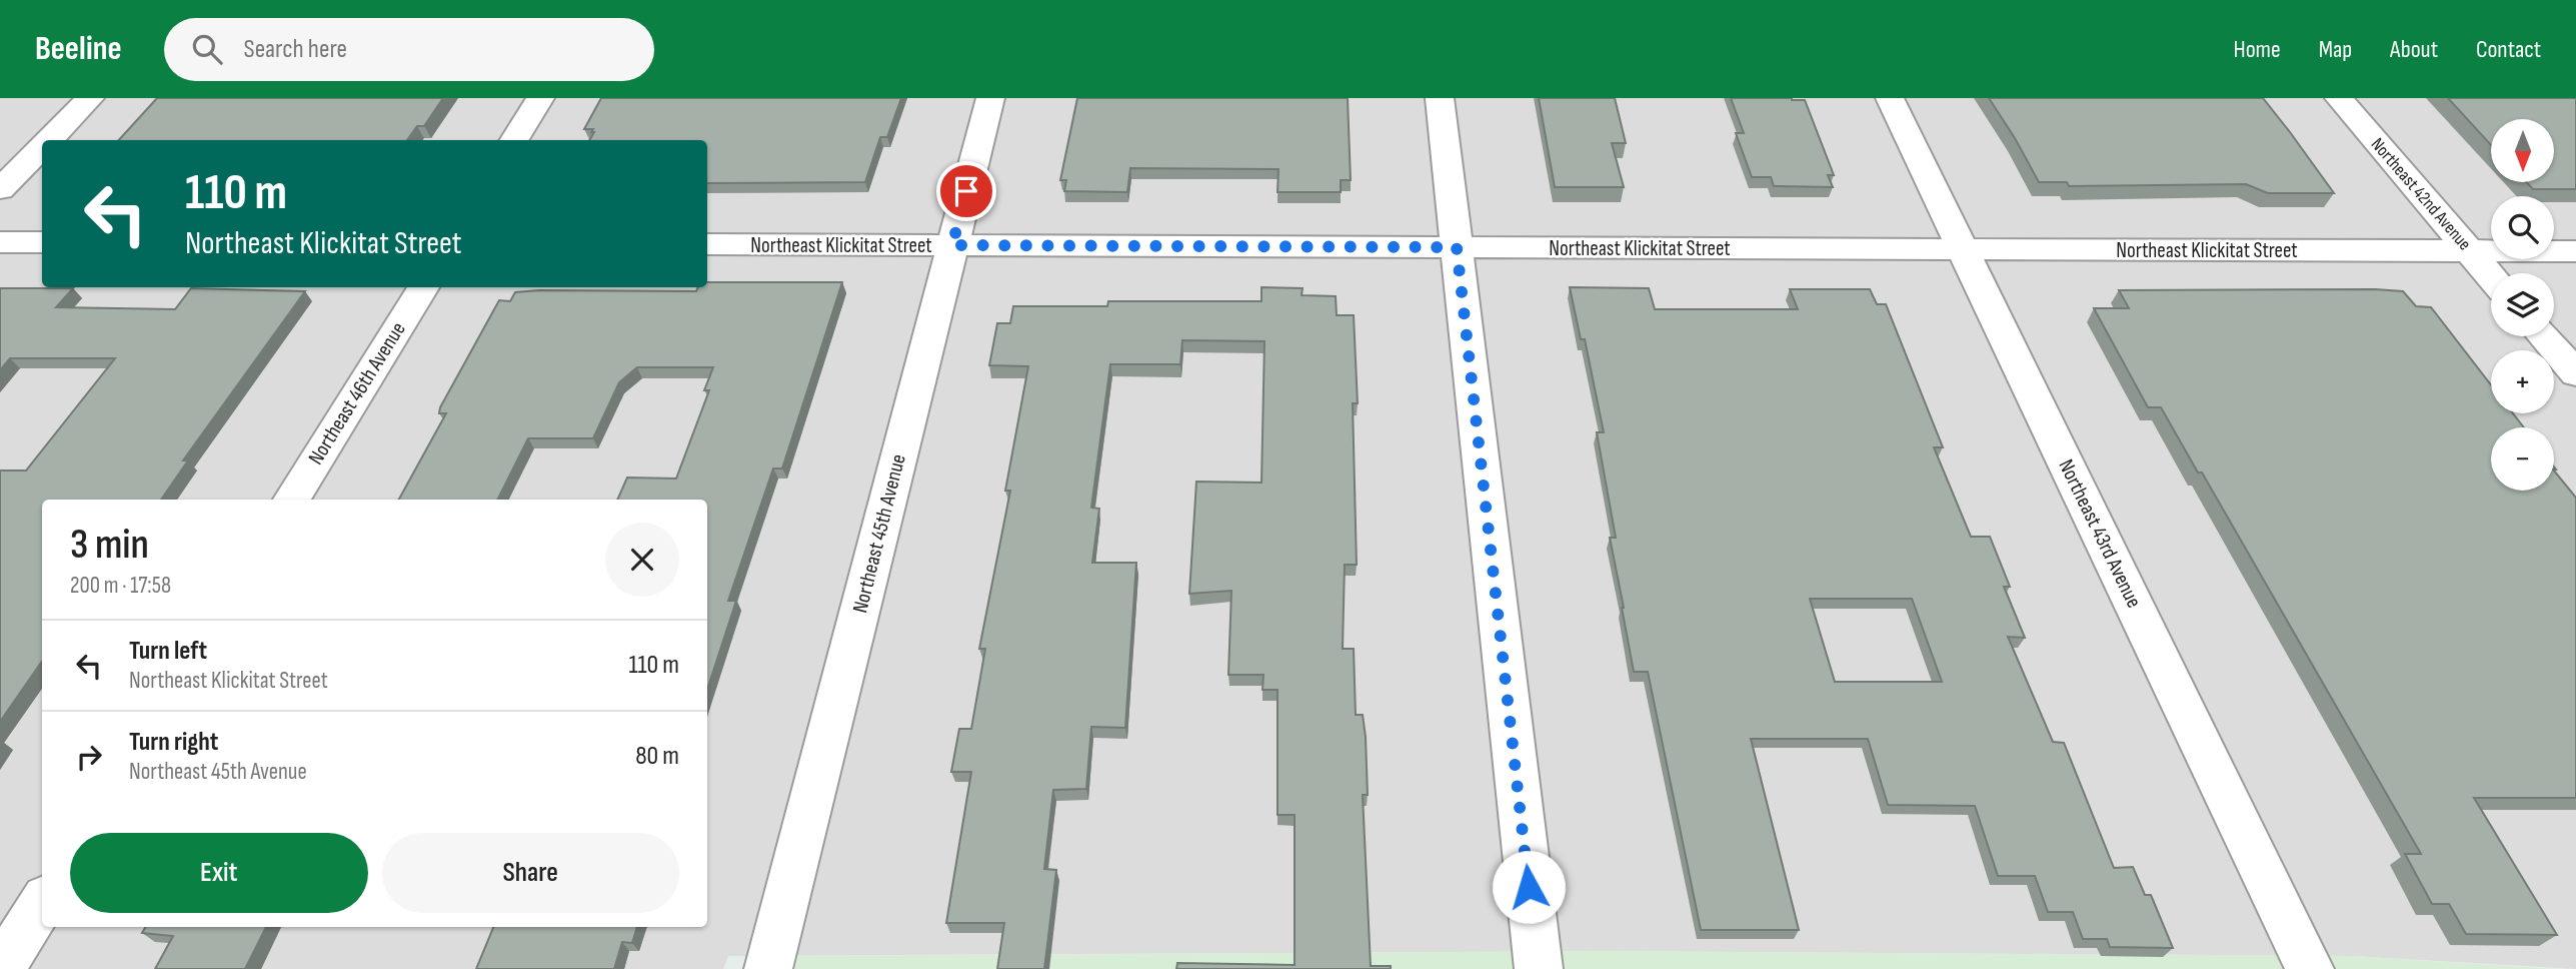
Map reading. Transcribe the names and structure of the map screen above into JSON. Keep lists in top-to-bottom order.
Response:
{
  "streets": {
    "street": [
      "Northeast 42nd Avenue",
      "Northeast Klickitat Street",
      "Northeast 46th Avenue",
      "Northeast 45th Avenue",
      "Northeast 43rd Avenue"
    ]
  },
  "crossings": [
    ["Northeast 42nd Avenue", "Northeast Klickitat Street"],
    ["Northeast Klickitat Street", "Northeast 45th Avenue"],
    ["Northeast Klickitat Street", "Northeast 43rd Avenue"]
  ],
  "north": "bottom",
  "page": {
    "header": "Beeline",
    "search": "Search here",
    "nav": [
      "Home",
      "Map",
      "About",
      "Contact"
    ],
    "map_buttons": ["+", "−"],
    "turn": ["110 m", "Northeast Klickitat Street"],
    "heading": ["3 min", "200 m · 17:58"],
    "list": [
      {
        "name": "Turn left",
        "note": "Northeast Klickitat Street",
        "value": "110 m"
      },
      {
        "name": "Turn right",
        "note": "Northeast 45th Avenue",
        "value": "80 m"
      }
    ],
    "buttons": ["Exit", "Share"]
  }
}
